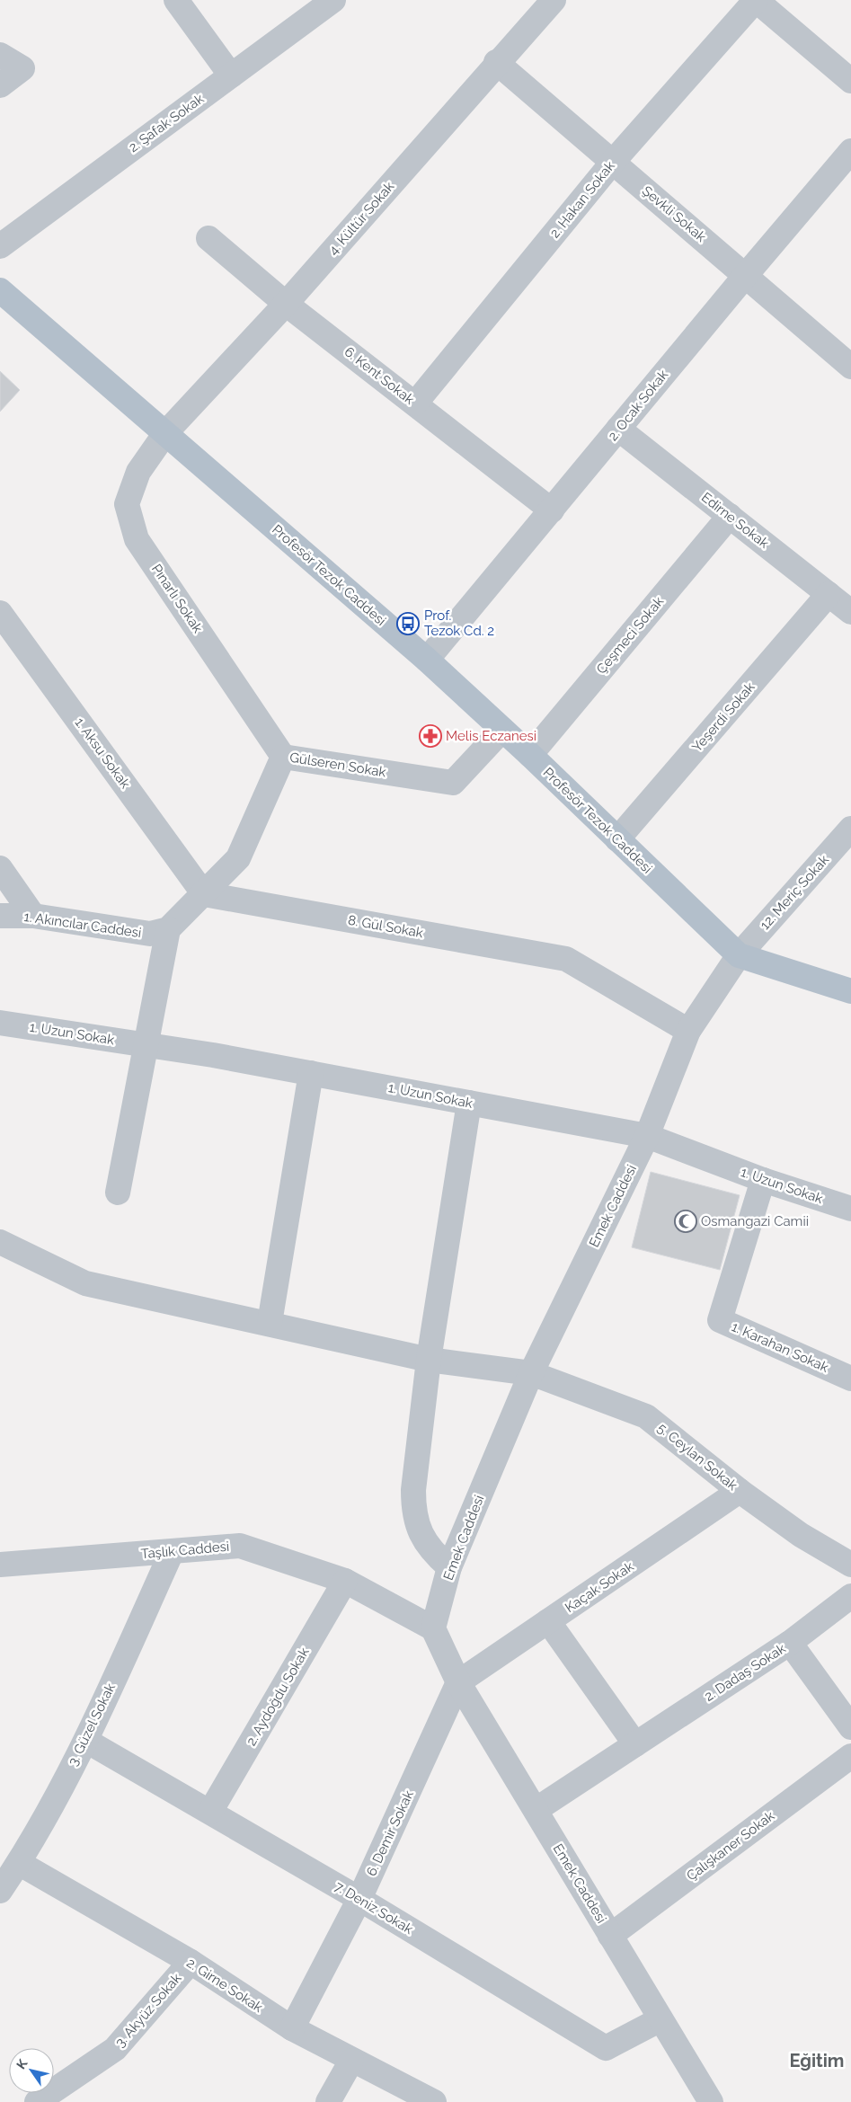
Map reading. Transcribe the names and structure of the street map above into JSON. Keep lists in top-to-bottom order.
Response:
{
  "streets": {
    "main road": ["Profesör Tezok Caddesi"],
    "street": [
      "2. Şafak Sokak",
      "2. Hakan Sokak",
      "Şevkli Sokak",
      "4. Kültür Sokak",
      "6. Kent Sokak",
      "2. Ocak Sokak",
      "Edirne Sokak",
      "Pınarlı Sokak",
      "Çeşmeci Sokak",
      "Yeşerdi Sokak",
      "1. Aksu Sokak",
      "Gülseren Sokak",
      "12. Meriç Sokak",
      "1. Akıncılar Caddesi",
      "8. Gül Sokak",
      "1. Uzun Sokak",
      "Emek Caddesi",
      "1. Karahan Sokak",
      "5. Ceylan Sokak",
      "Taşlık Caddesi",
      "Kaçak Sokak",
      "2. Dadaş Sokak",
      "2. Aydoğdu Sokak",
      "3. Güzel Sokak",
      "6. Demir Sokak",
      "Çalışkaner Sokak",
      "7. Deniz Sokak",
      "2. Girne Sokak",
      "3. Akyüz Sokak"
    ]
  },
  "crossings": [
    ["2. Hakan Sokak", "Şevkli Sokak"],
    ["2. Hakan Sokak", "6. Kent Sokak"],
    ["Şevkli Sokak", "4. Kültür Sokak"],
    ["Şevkli Sokak", "2. Ocak Sokak"],
    ["4. Kültür Sokak", "6. Kent Sokak"],
    ["4. Kültür Sokak", "Profesör Tezok Caddesi"],
    ["4. Kültür Sokak", "Pınarlı Sokak"],
    ["6. Kent Sokak", "2. Ocak Sokak"],
    ["2. Ocak Sokak", "Edirne Sokak"],
    ["2. Ocak Sokak", "Profesör Tezok Caddesi"],
    ["Edirne Sokak", "Çeşmeci Sokak"],
    ["Edirne Sokak", "Yeşerdi Sokak"],
    ["Profesör Tezok Caddesi", "Pınarlı Sokak"],
    ["Profesör Tezok Caddesi", "Çeşmeci Sokak"],
    ["Profesör Tezok Caddesi", "Yeşerdi Sokak"],
    ["Profesör Tezok Caddesi", "Gülseren Sokak"],
    ["Profesör Tezok Caddesi", "12. Meriç Sokak"],
    ["Profesör Tezok Caddesi", "Emek Caddesi"],
    ["Pınarlı Sokak", "Gülseren Sokak"],
    ["1. Aksu Sokak", "Gülseren Sokak"],
    ["1. Aksu Sokak", "8. Gül Sokak"],
    ["Gülseren Sokak", "8. Gül Sokak"],
    ["12. Meriç Sokak", "Emek Caddesi"],
    ["8. Gül Sokak", "Emek Caddesi"],
    ["1. Uzun Sokak", "Emek Caddesi"],
    ["1. Uzun Sokak", "1. Karahan Sokak"],
    ["Emek Caddesi", "5. Ceylan Sokak"],
    ["Emek Caddesi", "Taşlık Caddesi"],
    ["Emek Caddesi", "Kaçak Sokak"],
    ["Emek Caddesi", "2. Dadaş Sokak"],
    ["Emek Caddesi", "6. Demir Sokak"],
    ["Emek Caddesi", "Çalışkaner Sokak"],
    ["Emek Caddesi", "7. Deniz Sokak"],
    ["5. Ceylan Sokak", "Kaçak Sokak"],
    ["Taşlık Caddesi", "2. Aydoğdu Sokak"],
    ["Taşlık Caddesi", "3. Güzel Sokak"],
    ["Kaçak Sokak", "6. Demir Sokak"],
    ["2. Aydoğdu Sokak", "7. Deniz Sokak"],
    ["3. Güzel Sokak", "7. Deniz Sokak"],
    ["3. Güzel Sokak", "2. Girne Sokak"],
    ["6. Demir Sokak", "7. Deniz Sokak"],
    ["6. Demir Sokak", "2. Girne Sokak"],
    ["2. Girne Sokak", "3. Akyüz Sokak"]
  ],
  "districts": ["Eğitim"],
  "places": {
    "bus stop": ["Prof. Tezok Cd. 2"],
    "pharmacy": ["Melis Eczanesi"],
    "mosque": ["Osmangazi Camii"]
  },
  "north": "top left"
}
